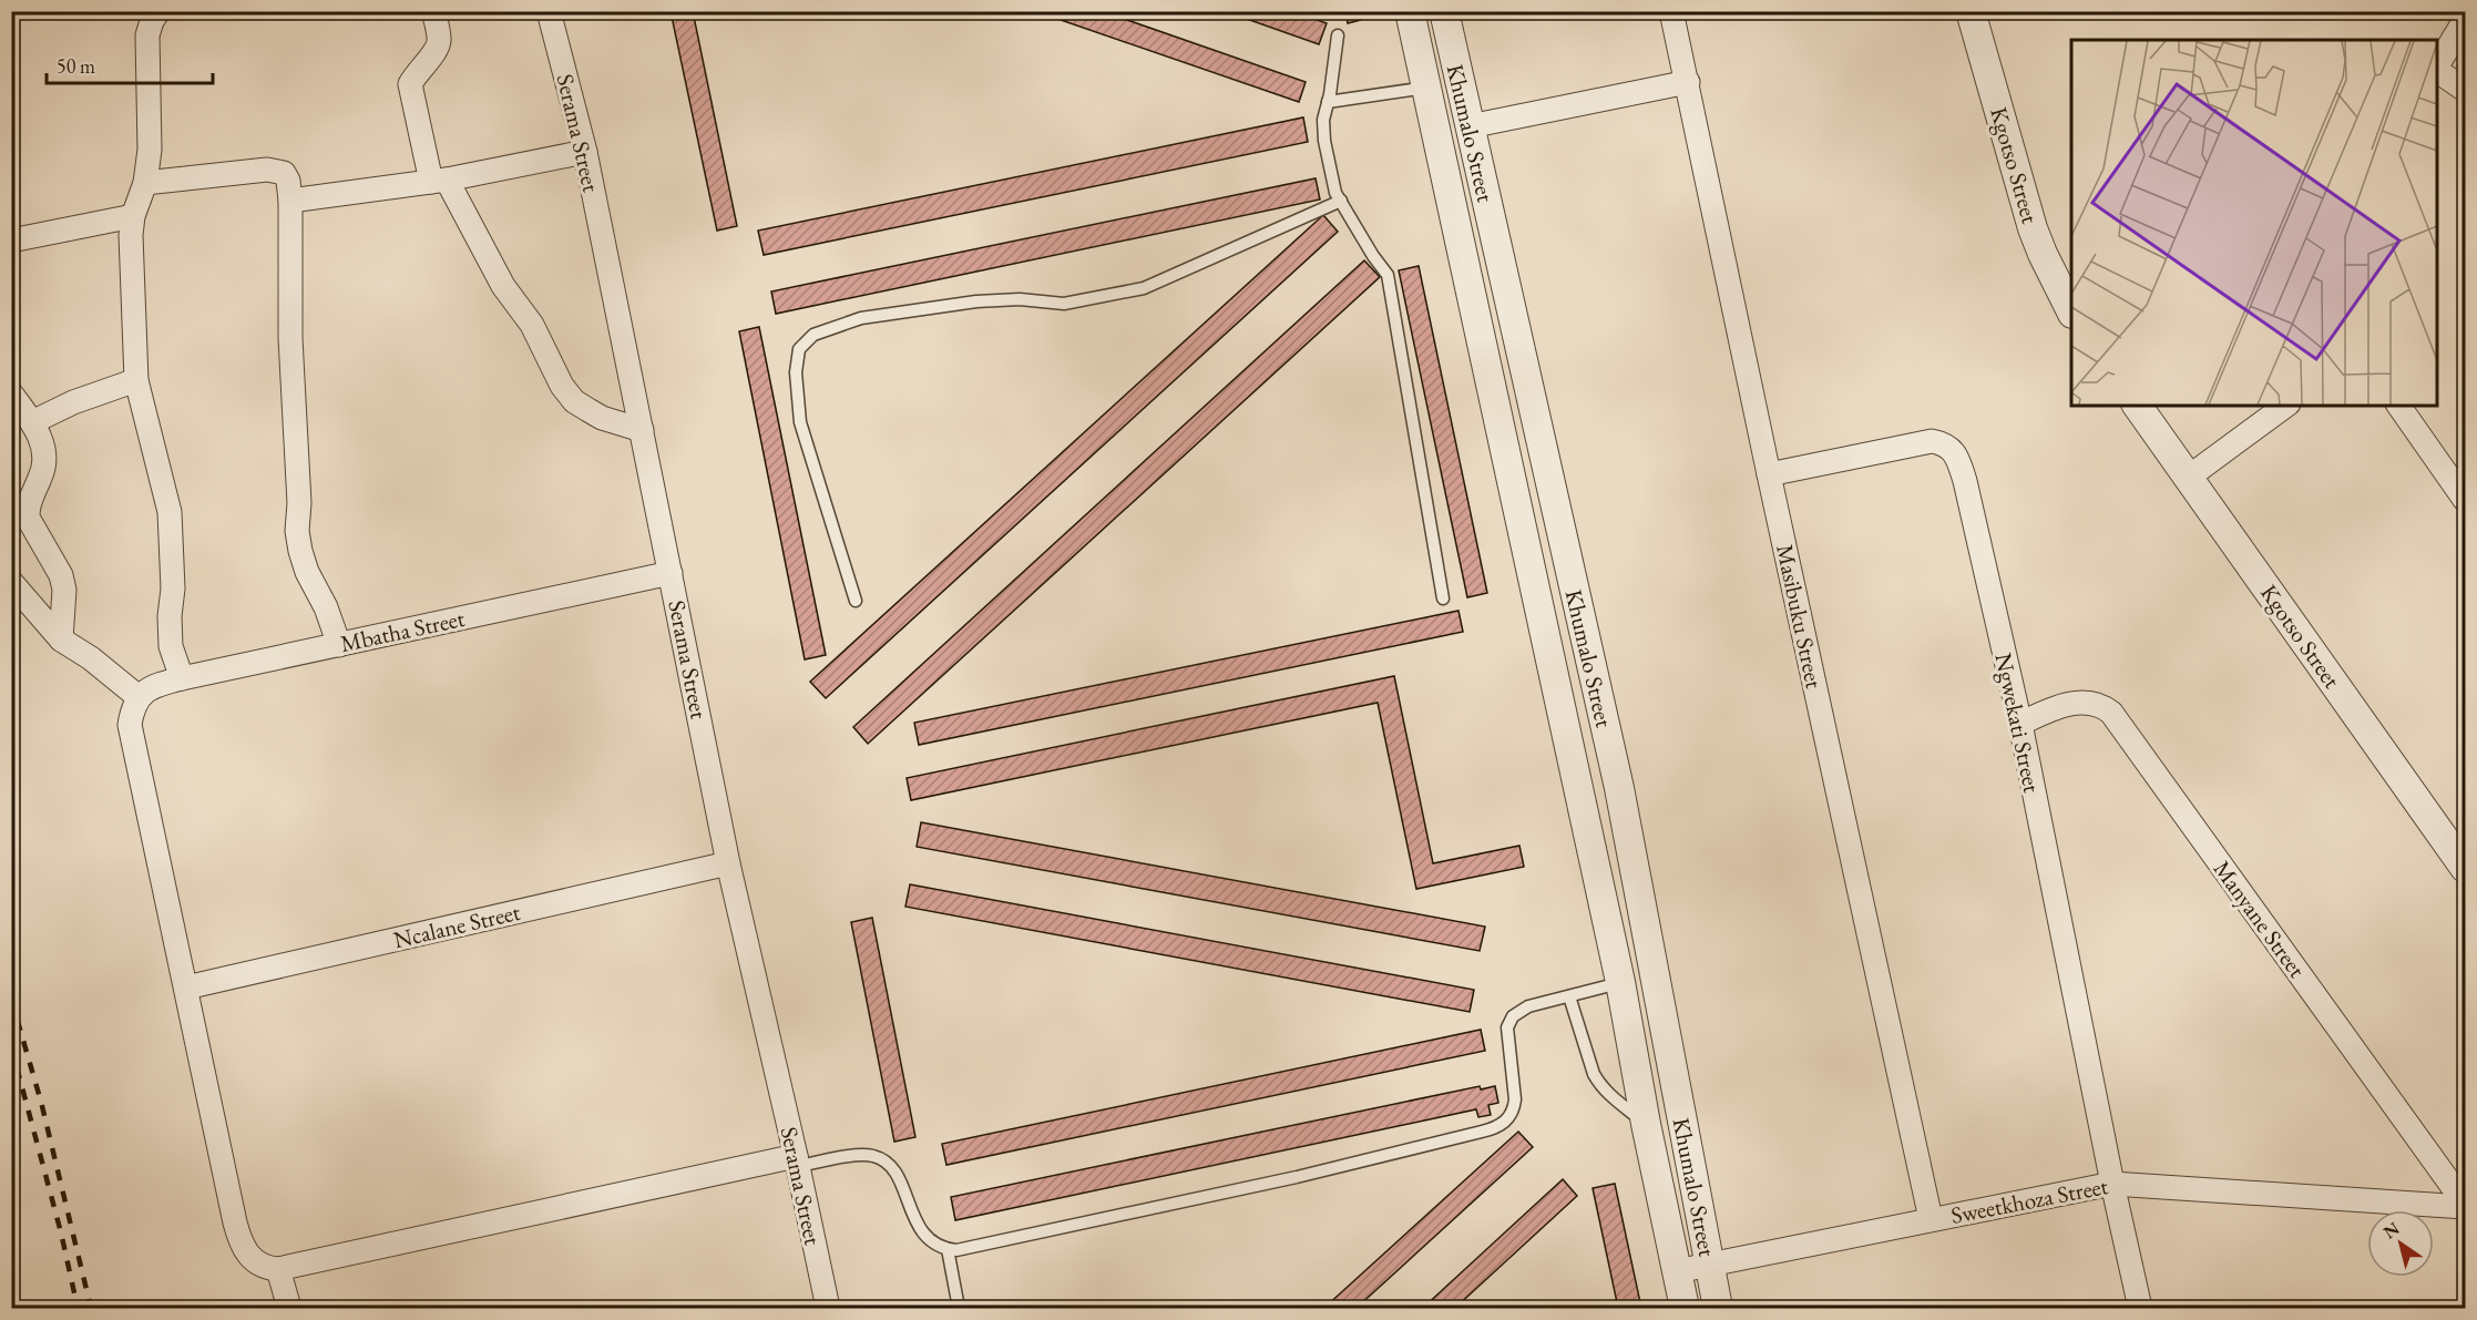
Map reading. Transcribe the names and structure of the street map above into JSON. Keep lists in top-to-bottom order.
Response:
{
  "streets": {
    "street": [
      "Serama Street",
      "Khumalo Street",
      "Kgotso Street",
      "Masibuku Street",
      "Mbatha Street",
      "Ngwekati Street",
      "Manyane Street",
      "Ncalane Street",
      "Sweetkhoza Street"
    ]
  },
  "crossings": [
    ["Serama Street", "Mbatha Street"],
    ["Serama Street", "Ncalane Street"],
    ["Khumalo Street", "Sweetkhoza Street"],
    ["Masibuku Street", "Ngwekati Street"],
    ["Masibuku Street", "Sweetkhoza Street"],
    ["Ngwekati Street", "Manyane Street"],
    ["Ngwekati Street", "Sweetkhoza Street"],
    ["Manyane Street", "Sweetkhoza Street"]
  ],
  "scale_bar": "50 m",
  "north": "top left"
}
